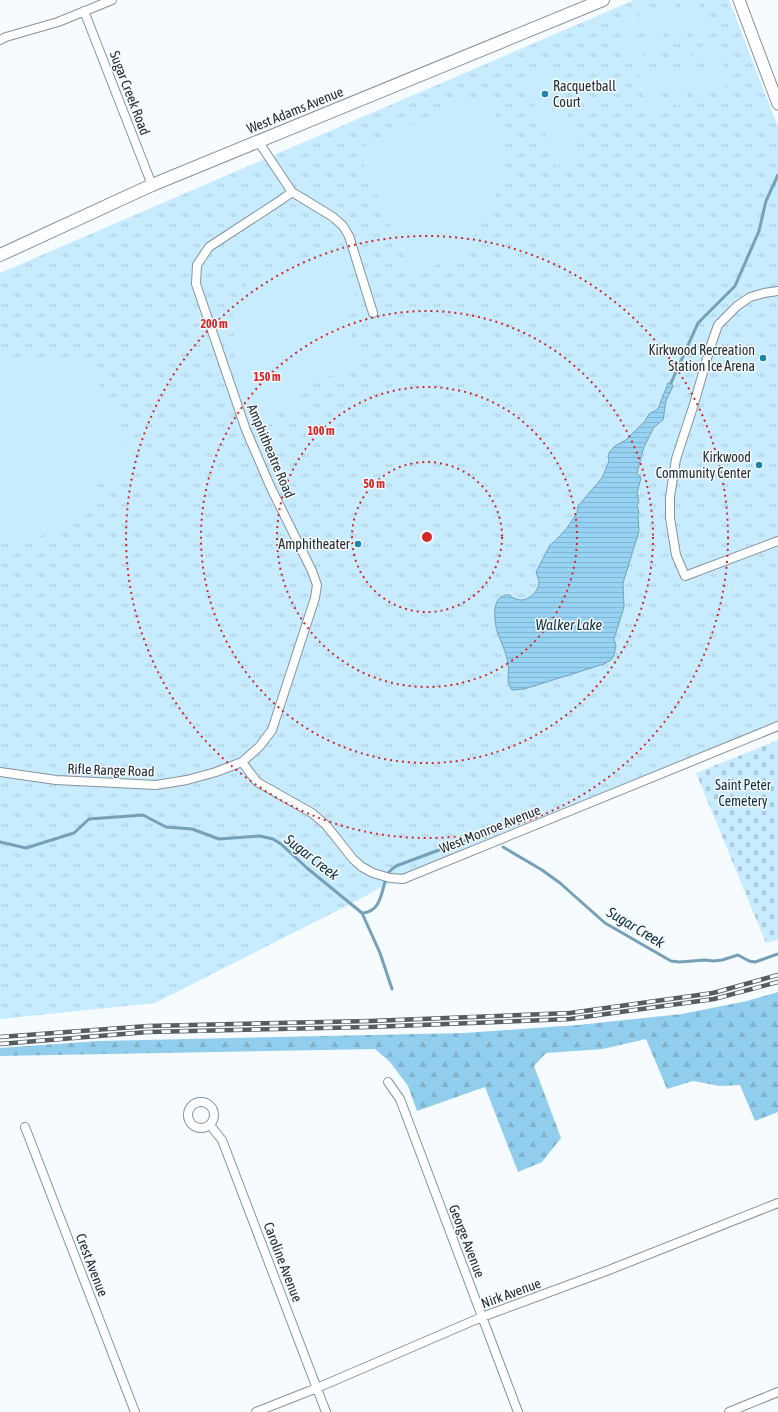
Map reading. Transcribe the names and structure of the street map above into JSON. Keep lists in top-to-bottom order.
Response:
{
  "streets": {
    "main road": ["West Adams Avenue"],
    "street": [
      "Sugar Creek Road",
      "Amphitheatre Road",
      "Rifle Range Road",
      "West Monroe Avenue",
      "George Avenue",
      "Caroline Avenue",
      "Crest Avenue",
      "Nirk Avenue"
    ]
  },
  "crossings": [
    ["Sugar Creek Road", "West Adams Avenue"],
    ["Amphitheatre Road", "Rifle Range Road"],
    ["Amphitheatre Road", "West Monroe Avenue"],
    ["Rifle Range Road", "West Monroe Avenue"],
    ["George Avenue", "Nirk Avenue"],
    ["Caroline Avenue", "Nirk Avenue"]
  ],
  "water": ["Walker Lake", "Sugar Creek"],
  "parks": ["Saint Peter Cemetery"],
  "places": [
    "Racquetball Court",
    "Kirkwood Recreation Station Ice Arena",
    "Kirkwood Community Center",
    "Amphitheater"
  ],
  "rings": [
    "200 m",
    "150 m",
    "100 m",
    "50 m"
  ]
}
